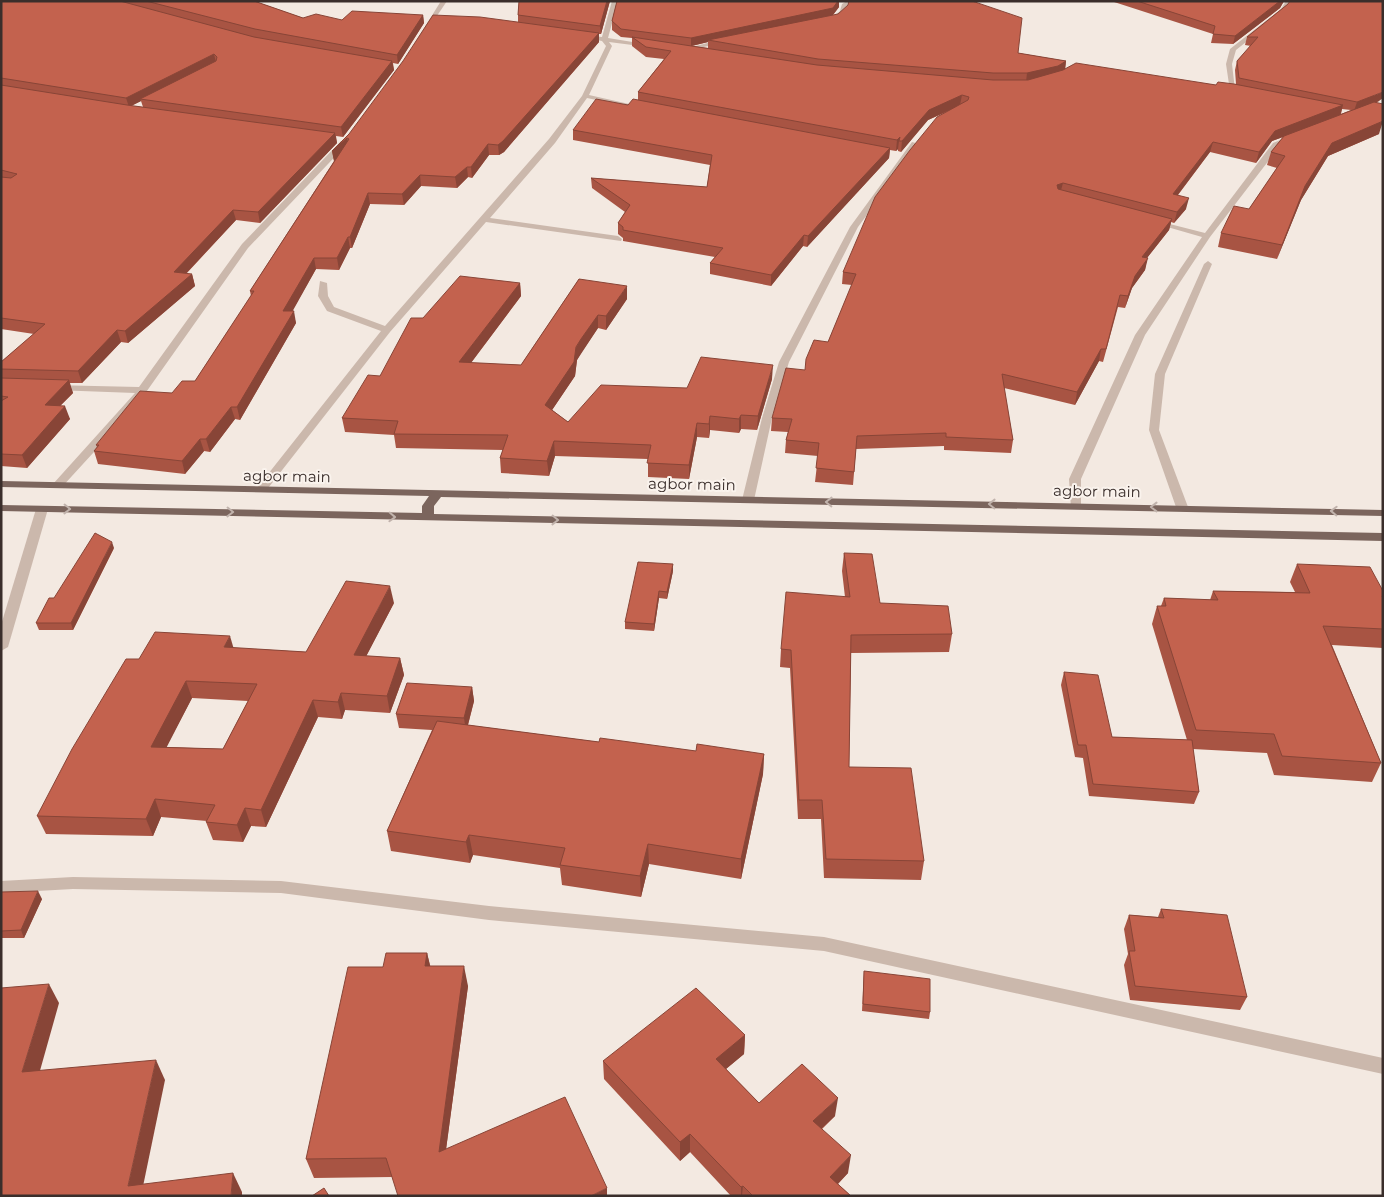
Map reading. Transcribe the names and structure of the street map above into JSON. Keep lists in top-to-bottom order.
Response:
{
  "streets": {
    "main road": ["agbor main"]
  }
}
